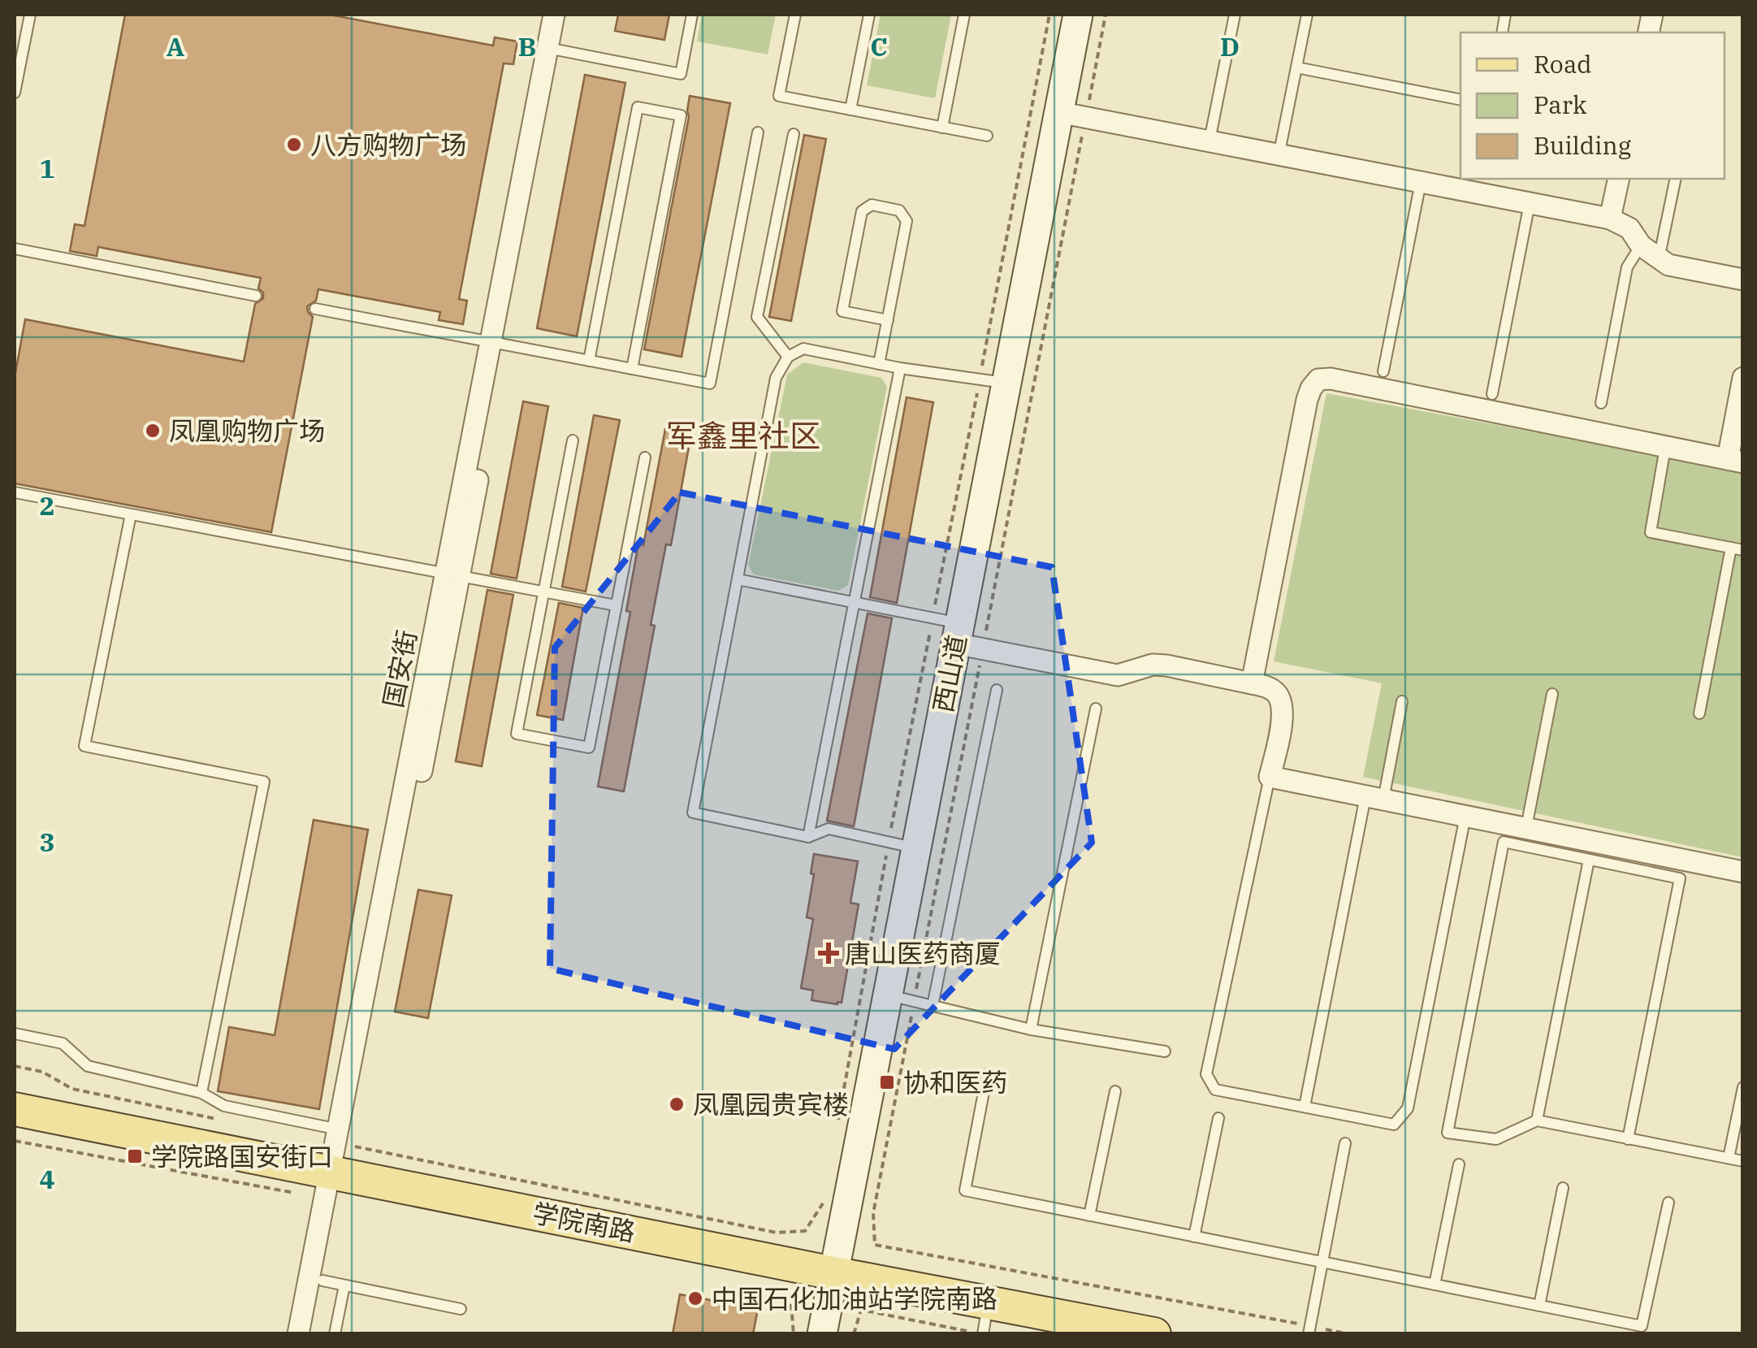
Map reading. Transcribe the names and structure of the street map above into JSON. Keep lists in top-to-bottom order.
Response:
{
  "streets": {
    "main road": ["学院南路"],
    "street": ["国安街", "西山道"]
  },
  "crossings": [
    ["国安街", "学院南路"],
    ["西山道", "学院南路"]
  ],
  "districts": ["军鑫里社区"],
  "places": {
    "other": [
      "八方购物广场",
      "凤凰购物广场",
      "凤凰园贵宾楼",
      "中国石化加油站学院南路"
    ],
    "health": ["唐山医药商厦"],
    "transit": ["协和医药", "学院路国安街口"]
  },
  "legend": ["Road", "Park", "Building"],
  "grid": {
    "columns": [
      "A",
      "B",
      "C",
      "D"
    ],
    "rows": [
      "1",
      "2",
      "3",
      "4"
    ]
  }
}
